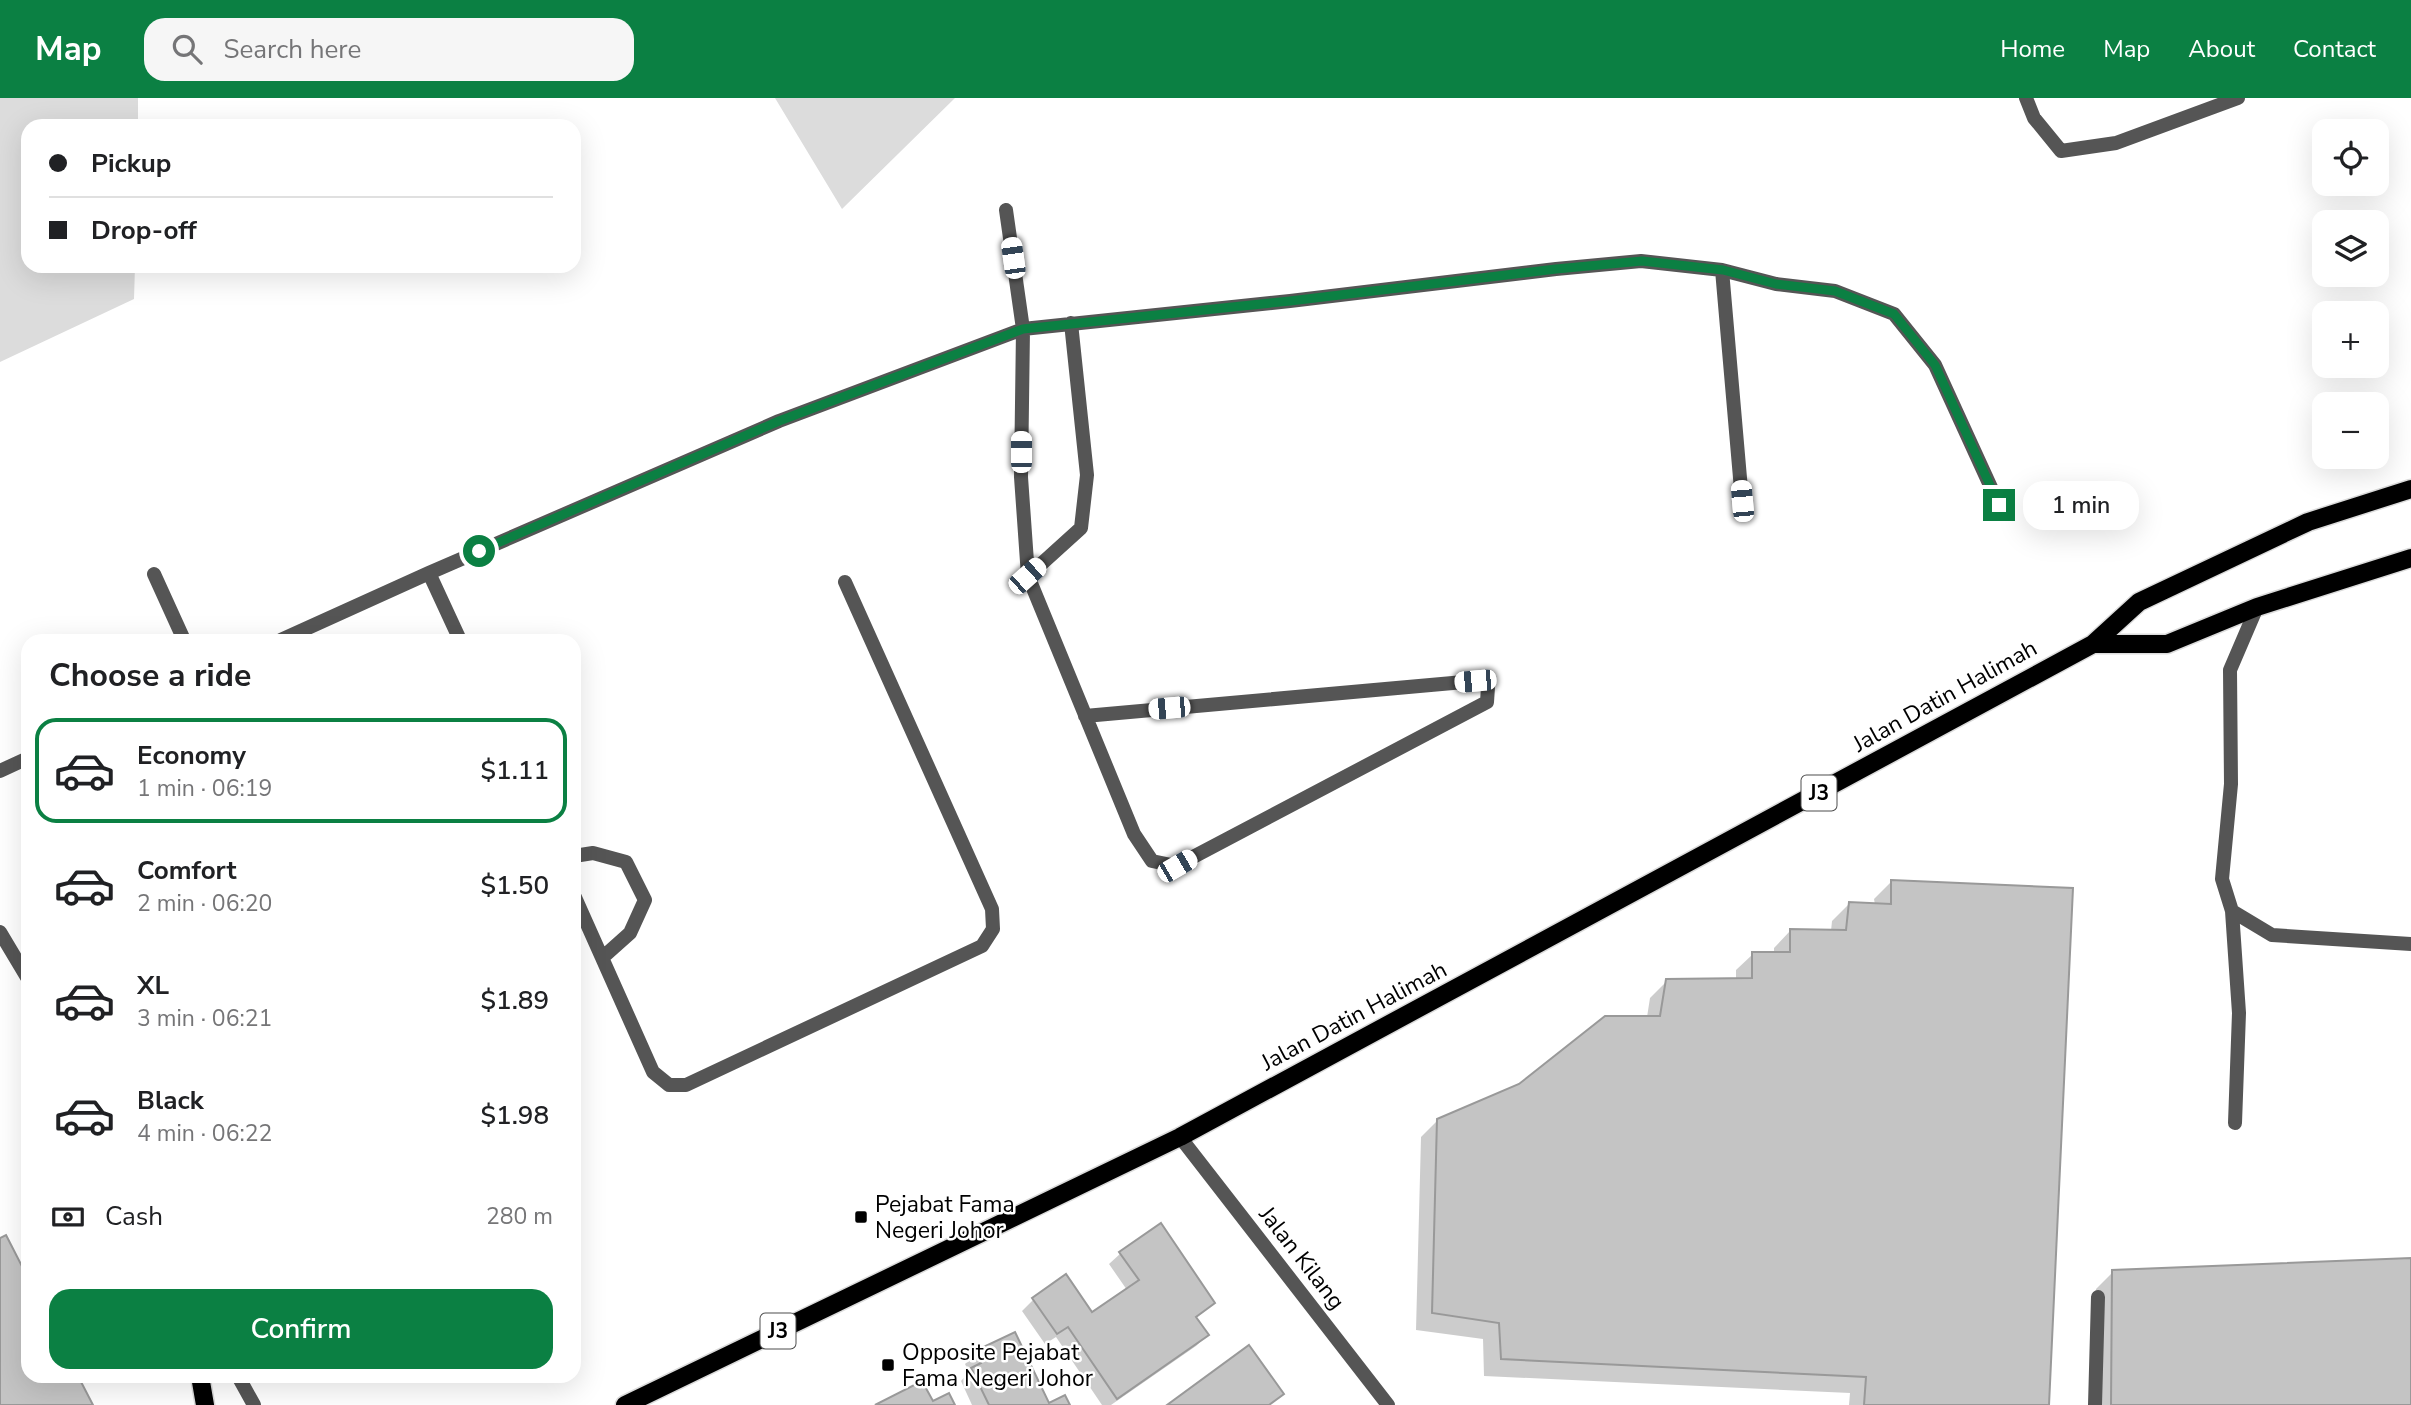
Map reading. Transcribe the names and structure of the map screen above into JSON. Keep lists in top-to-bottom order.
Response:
{
  "streets": {
    "main road": ["Jalan Datin Halimah", "J3"],
    "street": ["Jalan Kilang"]
  },
  "crossings": [
    ["Jalan Datin Halimah", "Jalan Kilang"]
  ],
  "places": {
    "transit": ["Pejabat Fama Negeri Johor", "Opposite Pejabat Fama Negeri Johor"]
  },
  "page": {
    "header": "Map",
    "search": "Search here",
    "nav": [
      "Home",
      "Map",
      "About",
      "Contact"
    ],
    "map_buttons": ["+", "−"],
    "banner": ["Pickup", "Drop-off"],
    "bubble": "1 min",
    "heading": "Choose a ride",
    "list": [
      {
        "name": "Economy",
        "note": "1 min · 06:19",
        "value": "$1.11"
      },
      {
        "name": "Comfort",
        "note": "2 min · 06:20",
        "value": "$1.50"
      },
      {
        "name": "XL",
        "note": "3 min · 06:21",
        "value": "$1.89"
      },
      {
        "name": "Black",
        "note": "4 min · 06:22",
        "value": "$1.98"
      }
    ],
    "pay": ["Cash", "280 m"],
    "buttons": "Confirm"
  }
}
